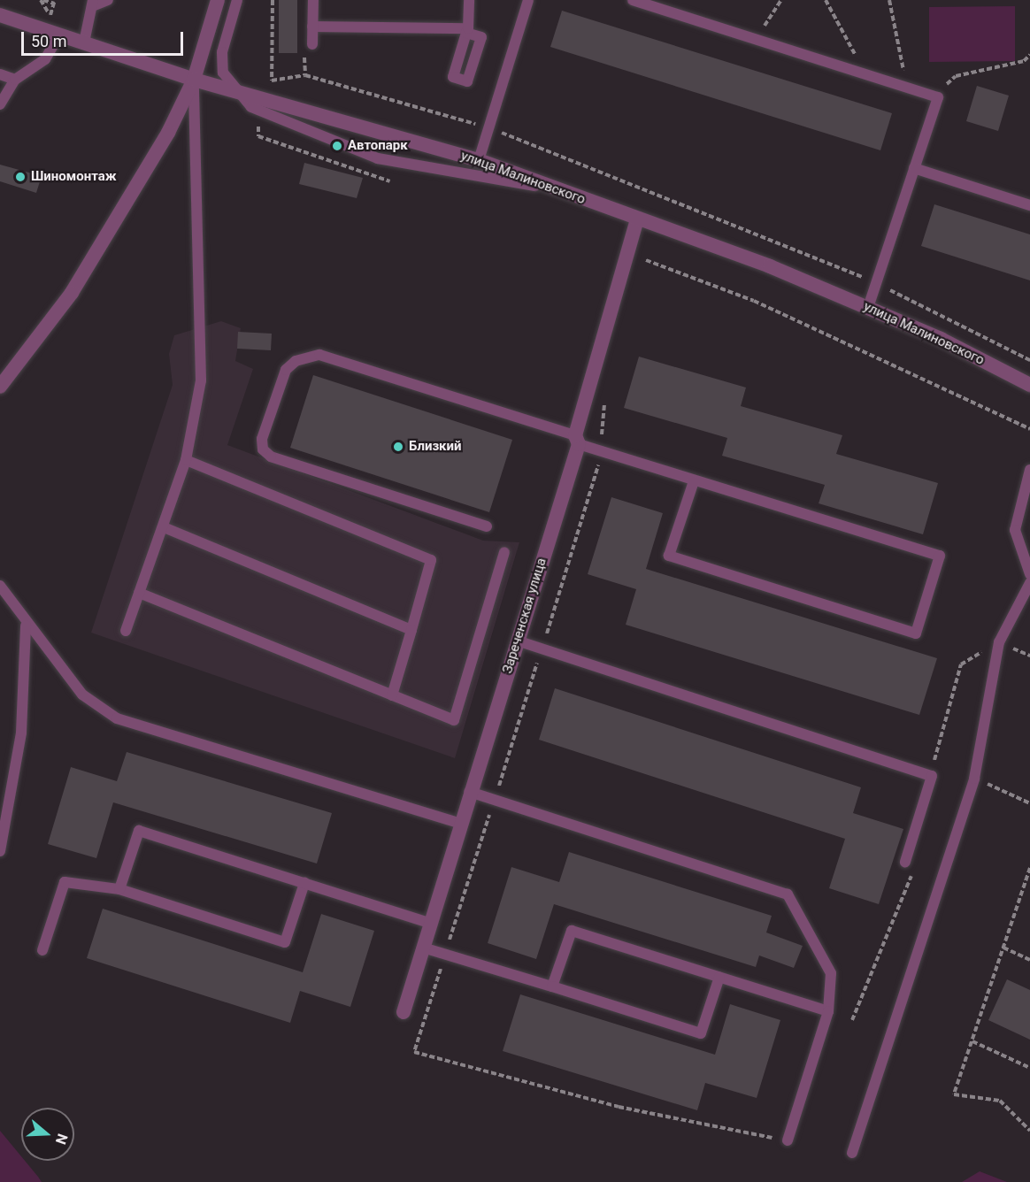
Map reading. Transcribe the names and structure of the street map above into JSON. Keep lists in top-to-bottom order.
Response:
{
  "streets": {
    "street": ["улица Малиновского", "Зареченская улица"]
  },
  "crossings": [
    ["улица Малиновского", "Зареченская улица"]
  ],
  "places": ["Автопарк", "Шиномонтаж", "Близкий"],
  "scale_bar": "50 m",
  "north": "right"
}
